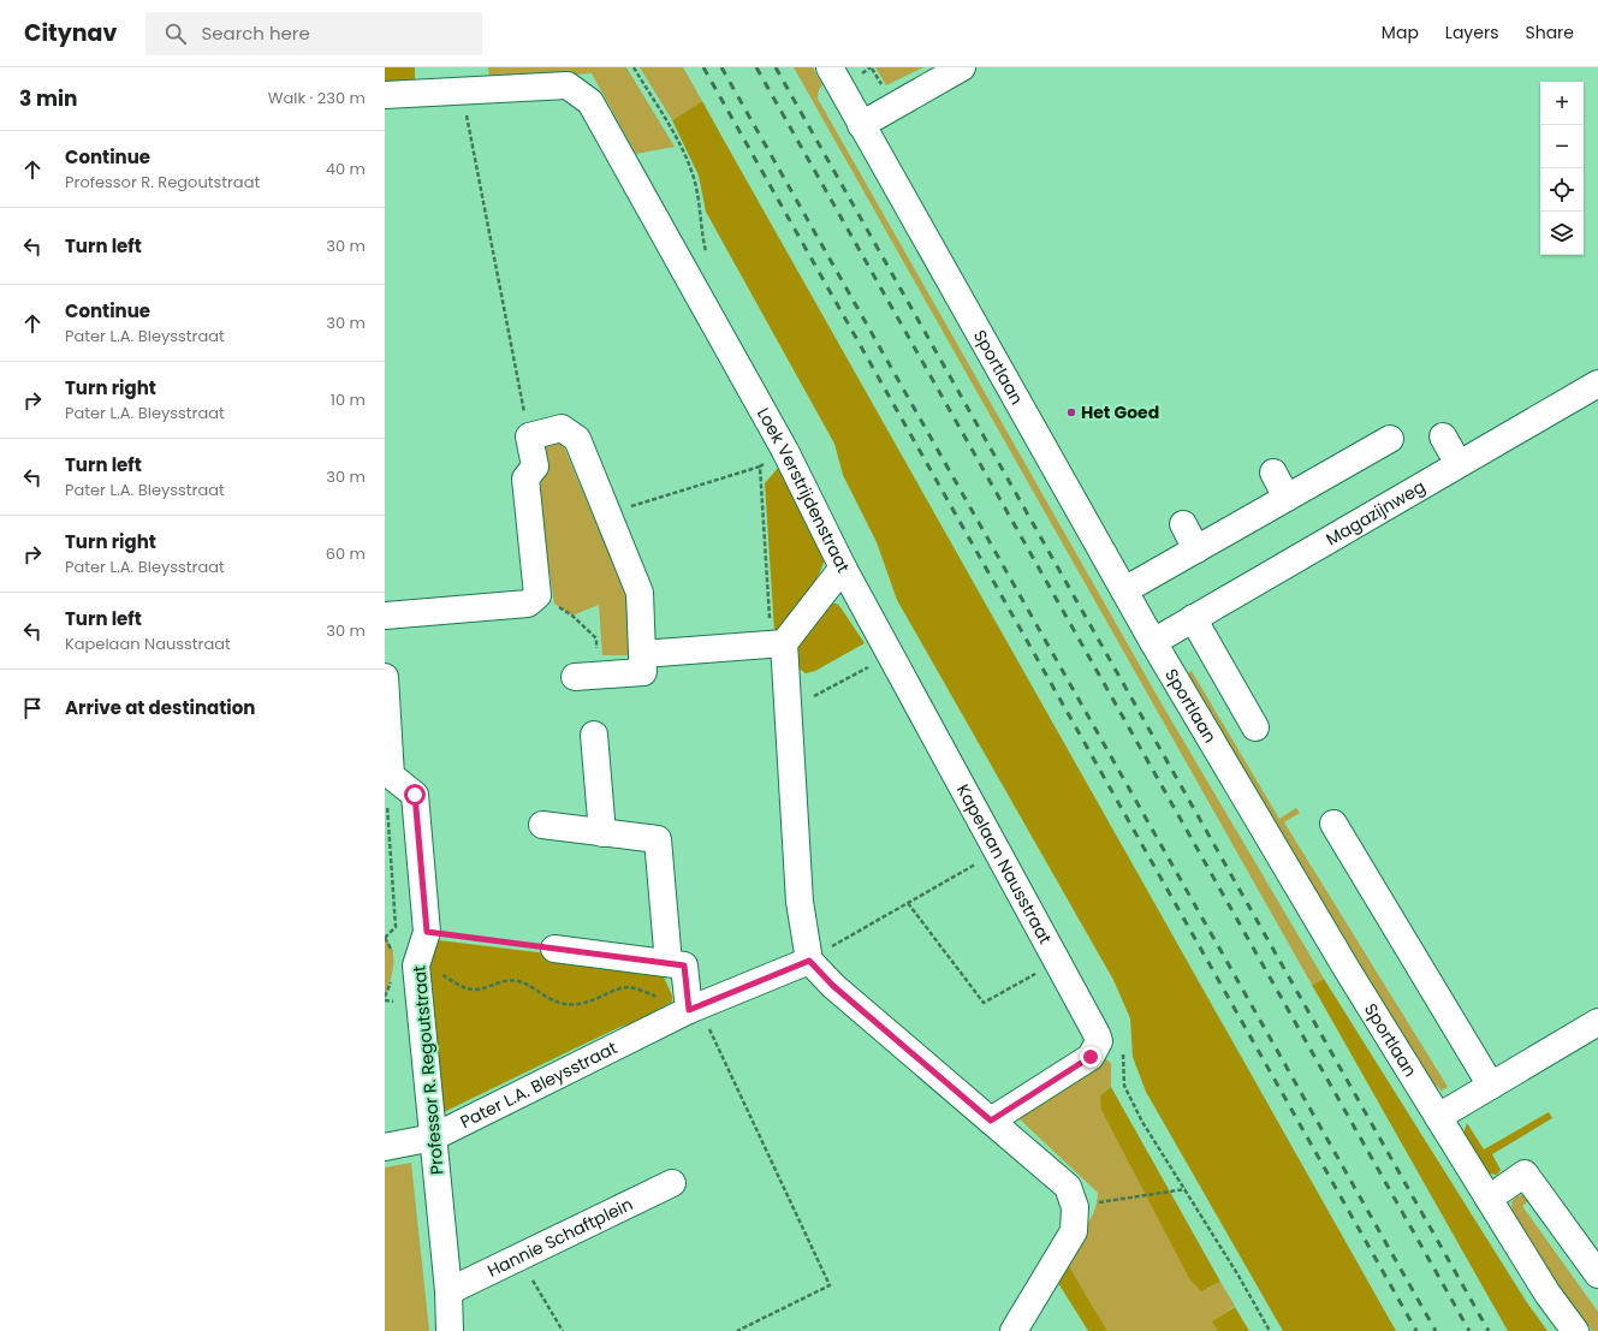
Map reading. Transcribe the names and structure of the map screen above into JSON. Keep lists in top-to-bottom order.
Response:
{
  "streets": {
    "street": [
      "Sportlaan",
      "Loek Verstrijdenstraat",
      "Magazijnweg",
      "Kapelaan Nausstraat",
      "Professor R. Regoutstraat",
      "Pater L.A. Bleysstraat",
      "Hannie Schaftplein"
    ]
  },
  "crossings": [
    ["Sportlaan", "Magazijnweg"],
    ["Loek Verstrijdenstraat", "Kapelaan Nausstraat"],
    ["Professor R. Regoutstraat", "Pater L.A. Bleysstraat"],
    ["Professor R. Regoutstraat", "Hannie Schaftplein"]
  ],
  "places": ["Het Goed"],
  "page": {
    "header": "Citynav",
    "search": "Search here",
    "nav": ["Map", "Layers", "Share"],
    "heading": ["3 min", "Walk · 230 m"],
    "map_buttons": ["+", "−"],
    "list": [
      ["Continue", "Professor R. Regoutstraat", "40 m"],
      ["Turn left", "30 m"],
      ["Continue", "Pater L.A. Bleysstraat", "30 m"],
      ["Turn right", "Pater L.A. Bleysstraat", "10 m"],
      ["Turn left", "Pater L.A. Bleysstraat", "30 m"],
      ["Turn right", "Pater L.A. Bleysstraat", "60 m"],
      ["Turn left", "Kapelaan Nausstraat", "30 m"],
      "Arrive at destination"
    ]
  }
}
